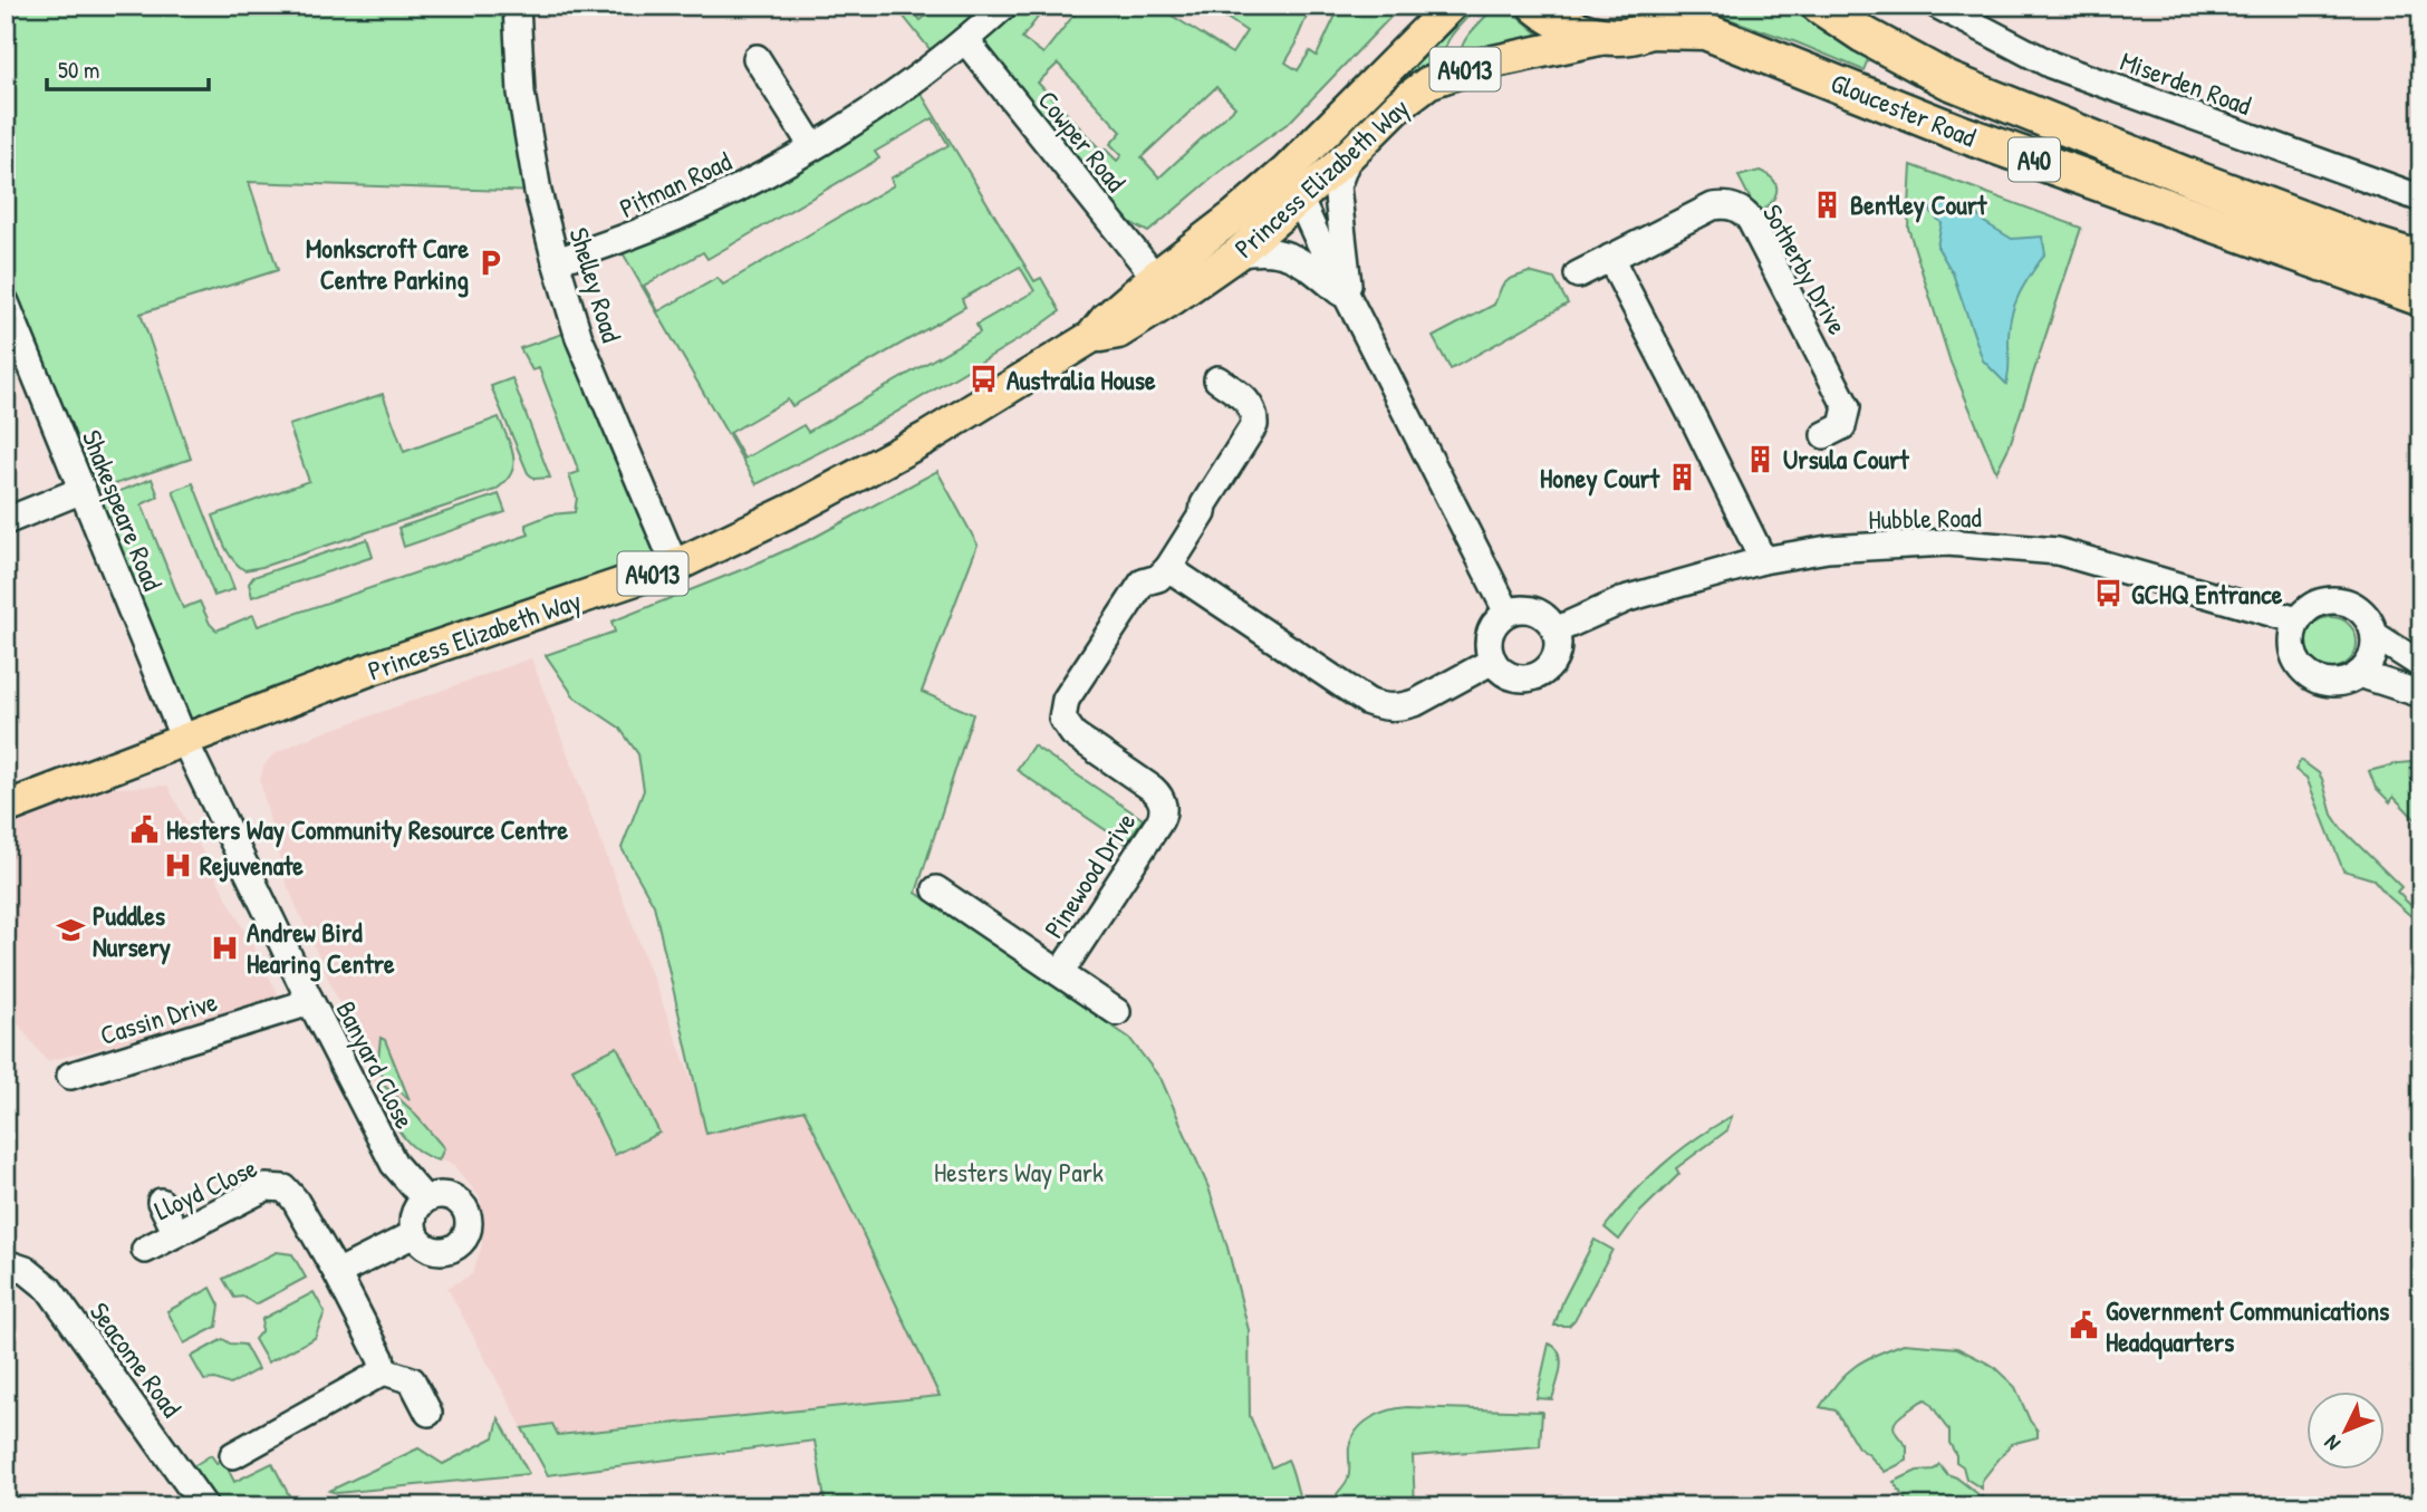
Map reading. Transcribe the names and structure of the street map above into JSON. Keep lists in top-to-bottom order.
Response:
{
  "streets": {
    "highway": ["Gloucester Road", "A40"],
    "main road": ["A4013", "Princess Elizabeth Way"],
    "street": [
      "Miserden Road",
      "Cowper Road",
      "Pitman Road",
      "Sotherby Drive",
      "Shelley Road",
      "Shakespeare Road",
      "Hubble Road",
      "Pinewood Drive",
      "Cassin Drive",
      "Banyard Close",
      "Lloyd Close",
      "Seacome Road"
    ]
  },
  "crossings": [
    ["Gloucester Road", "Princess Elizabeth Way"],
    ["Cowper Road", "Princess Elizabeth Way"],
    ["Cowper Road", "Pitman Road"],
    ["Princess Elizabeth Way", "Shelley Road"],
    ["Princess Elizabeth Way", "Shakespeare Road"],
    ["Princess Elizabeth Way", "Banyard Close"],
    ["Pitman Road", "Shelley Road"],
    ["Shakespeare Road", "Banyard Close"],
    ["Cassin Drive", "Banyard Close"]
  ],
  "parks": ["Hesters Way Park"],
  "places": {
    "building": ["Bentley Court", "Ursula Court", "Honey Court"],
    "parking": ["Monkscroft Care Centre Parking"],
    "bus stop": ["Australia House", "GCHQ Entrance"],
    "public building": ["Hesters Way Community Resource Centre", "Government Communications Headquarters"],
    "hospital": ["Rejuvenate", "Andrew Bird Hearing Centre"],
    "school or university": ["Puddles Nursery"]
  },
  "scale_bar": "50 m",
  "north": "bottom left"
}
